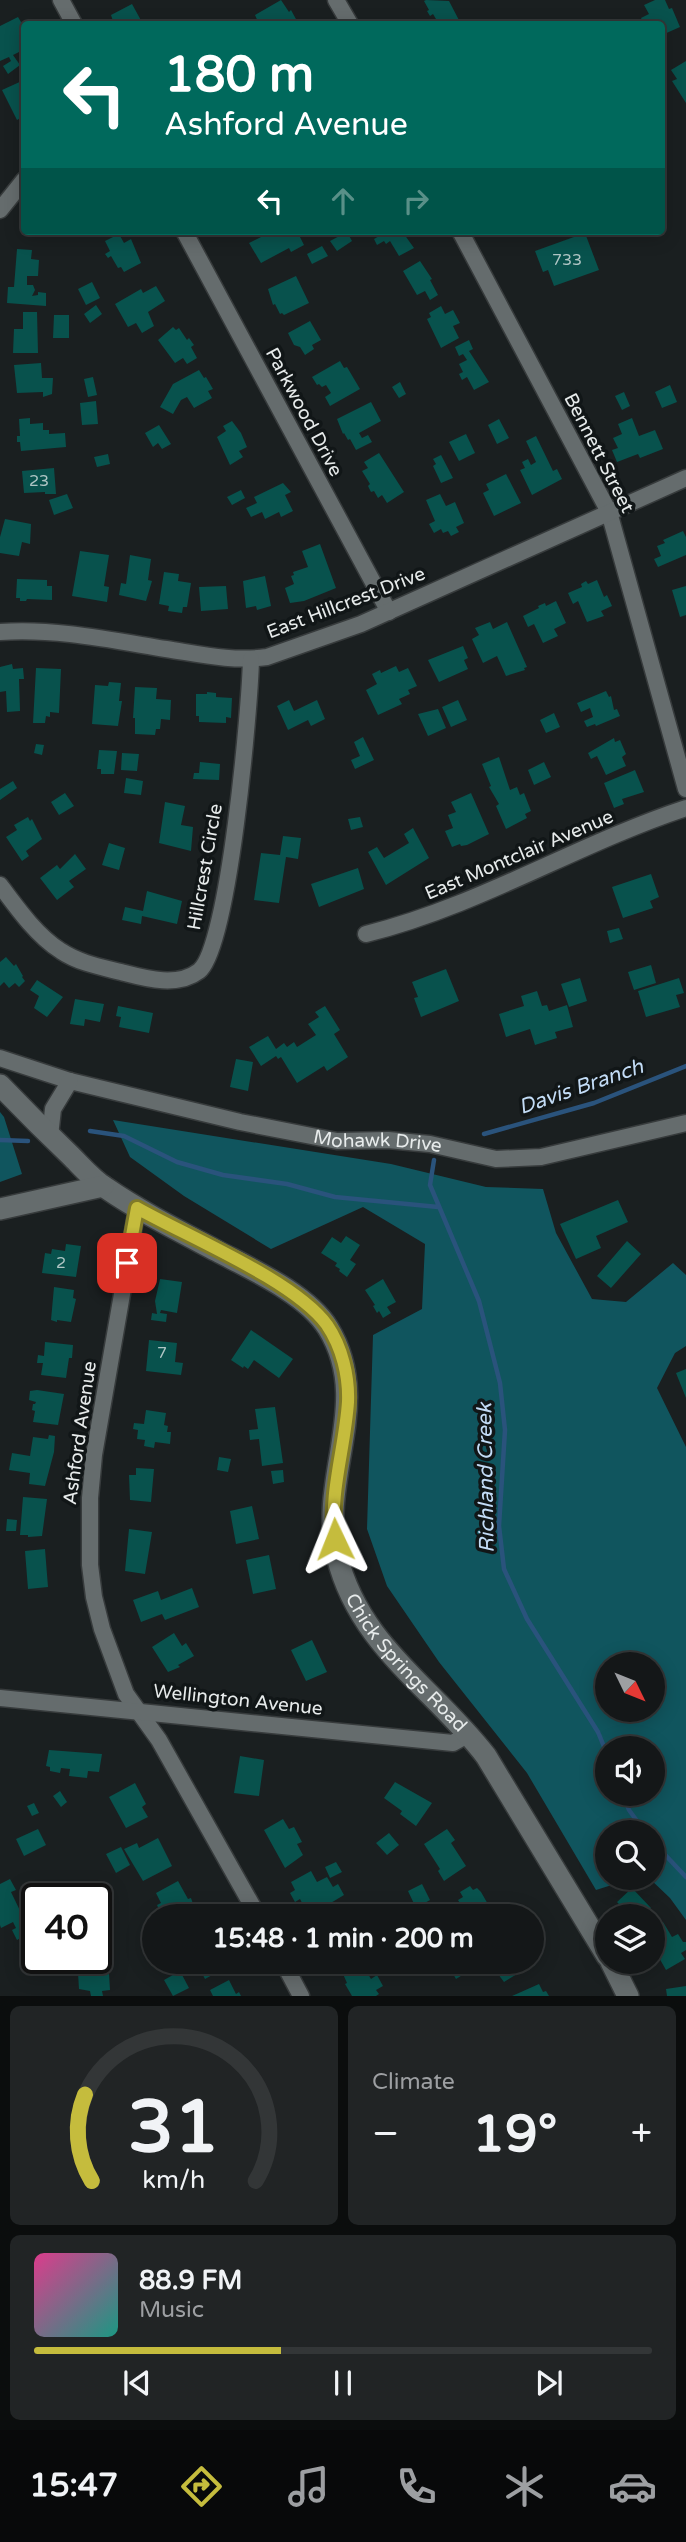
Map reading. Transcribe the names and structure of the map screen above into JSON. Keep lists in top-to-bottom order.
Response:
{
  "streets": {
    "street": [
      "Parkwood Drive",
      "Bennett Street",
      "East Hillcrest Drive",
      "East Montclair Avenue",
      "Hillcrest Circle",
      "Mohawk Drive",
      "Ashford Avenue",
      "Chick Springs Road",
      "Wellington Avenue"
    ]
  },
  "crossings": [
    ["Parkwood Drive", "East Hillcrest Drive"],
    ["Bennett Street", "East Hillcrest Drive"],
    ["East Hillcrest Drive", "Hillcrest Circle"],
    ["Ashford Avenue", "Chick Springs Road"],
    ["Ashford Avenue", "Wellington Avenue"],
    ["Chick Springs Road", "Wellington Avenue"]
  ],
  "water": ["Davis Branch", "Richland Creek"],
  "house_numbers": [
    "733",
    "23",
    "2",
    "7"
  ],
  "north": "bottom right",
  "page": {
    "turn": ["180 m", "Ashford Avenue"],
    "limit": "40",
    "trip": "15:48 · 1 min · 200 m",
    "tile": "Climate",
    "heat": ["−", "19°", "+"],
    "song": ["88.9 FM", "Music"],
    "tabs": "15:47",
    "gauge": ["31", "km/h"]
  }
}
